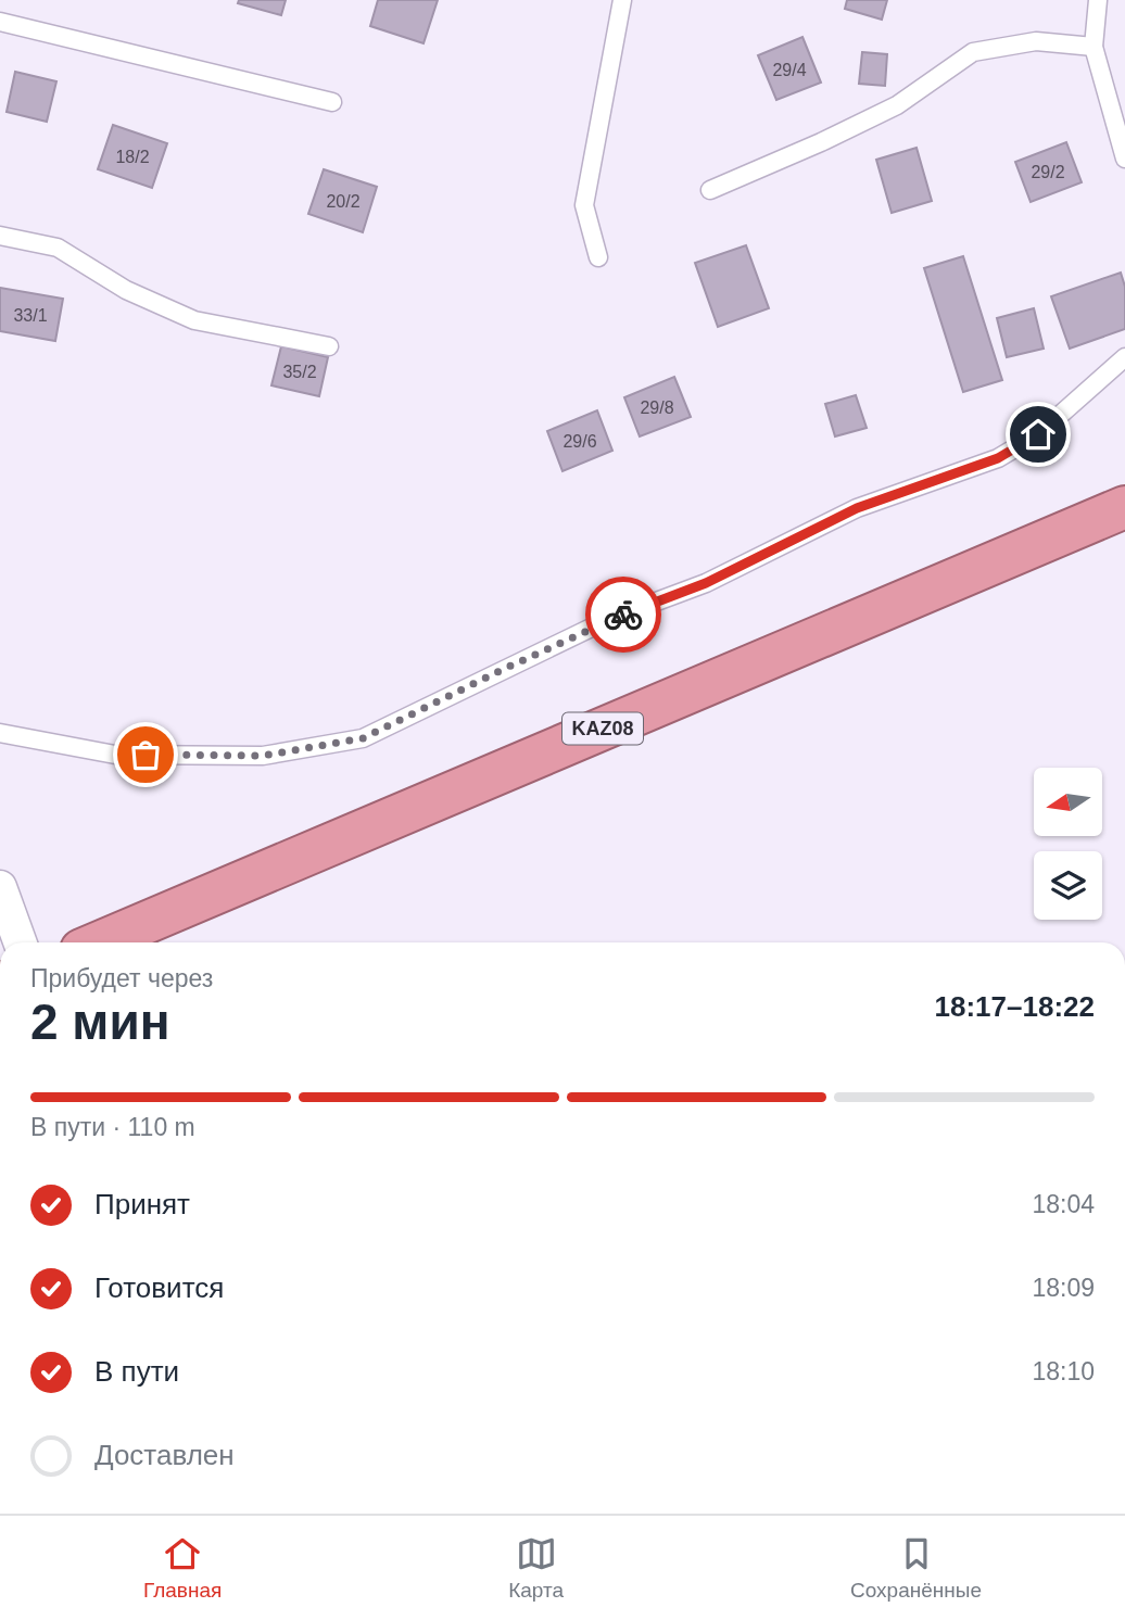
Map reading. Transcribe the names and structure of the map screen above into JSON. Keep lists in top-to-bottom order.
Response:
{
  "streets": {
    "highway": ["KAZ08"]
  },
  "house_numbers": [
    "29/4",
    "18/2",
    "29/2",
    "20/2",
    "33/1",
    "35/2",
    "29/8",
    "29/6"
  ],
  "north": "left",
  "page": {
    "heading": ["2 мин", "Прибудет через", "18:17–18:22"],
    "bar": "В пути · 110 m",
    "list": [
      ["Принят", "18:04"],
      ["Готовится", "18:09"],
      ["В пути", "18:10"],
      "Доставлен"
    ],
    "tabs": ["Главная", "Карта", "Сохранённые"]
  }
}
